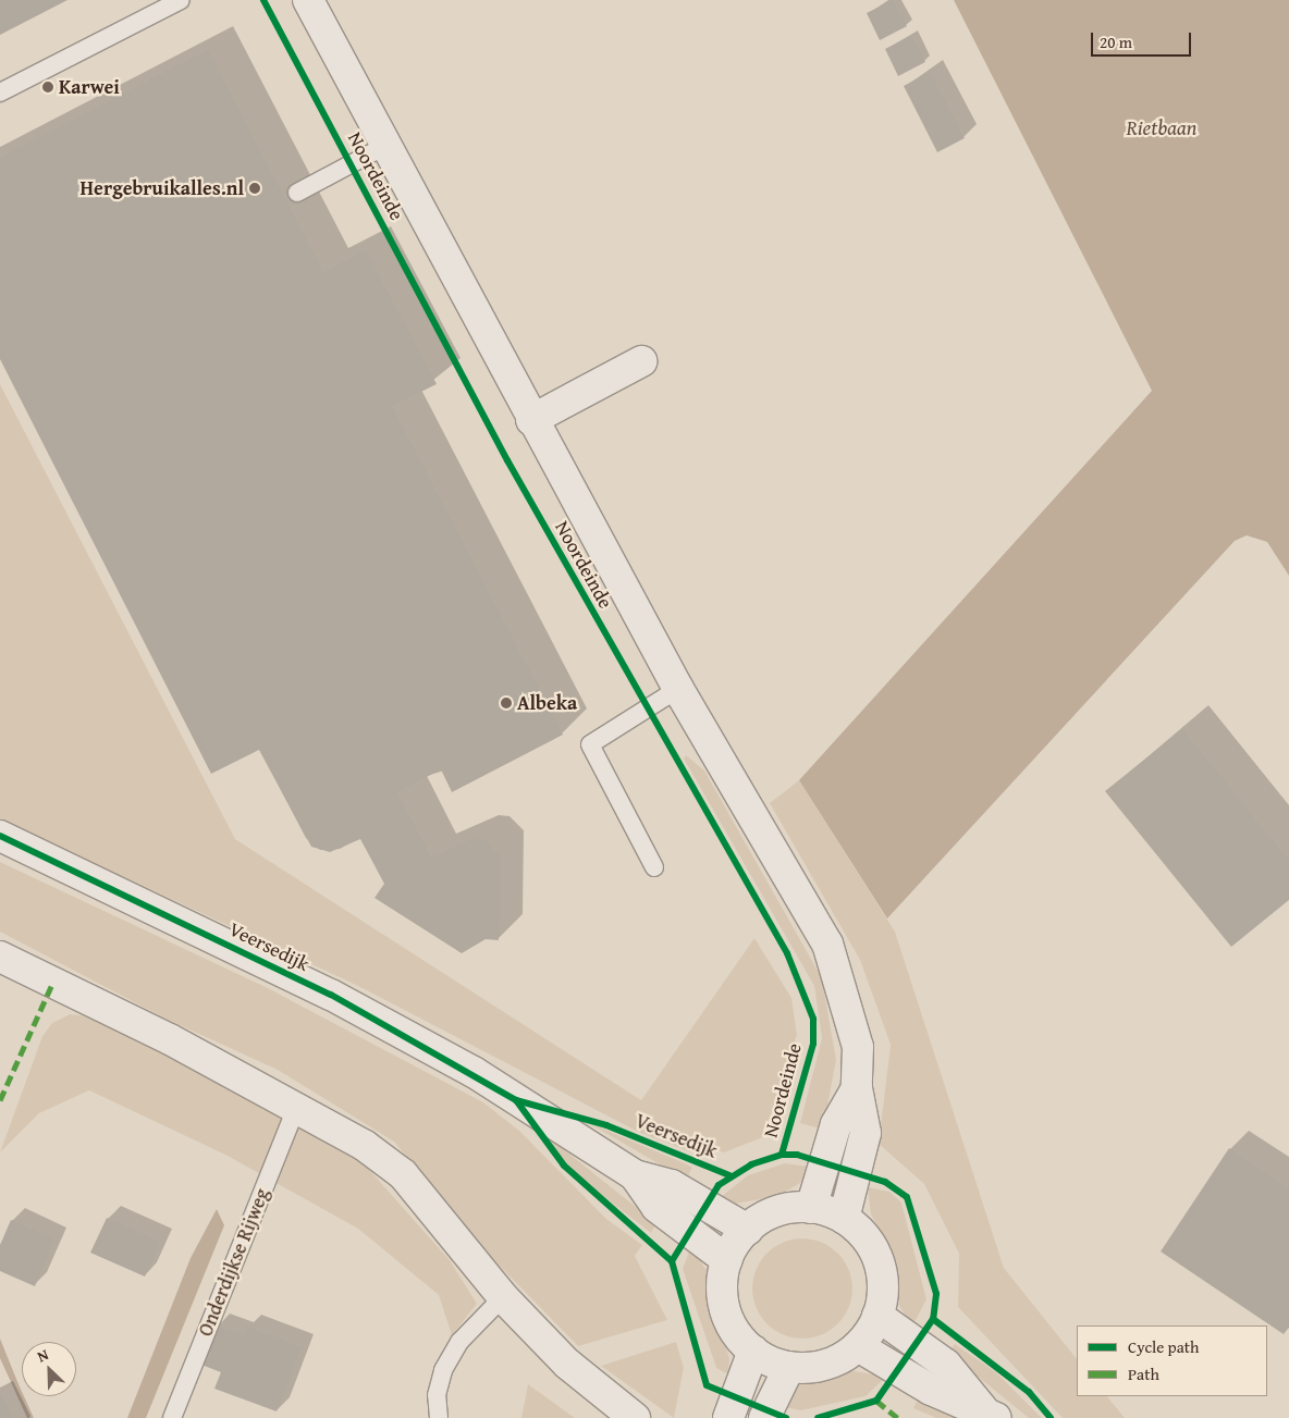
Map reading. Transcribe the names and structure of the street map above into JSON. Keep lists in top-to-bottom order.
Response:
{
  "streets": {
    "main road": ["Noordeinde", "Veersedijk"],
    "lane": ["Onderdijkse Rijweg"]
  },
  "crossings": [
    ["Noordeinde", "Veersedijk"]
  ],
  "water": ["Rietbaan"],
  "places": ["Karwei", "Hergebruikalles.nl", "Albeka"],
  "legend": ["Cycle path", "Path"],
  "scale_bar": "20 m",
  "north": "top left"
}
